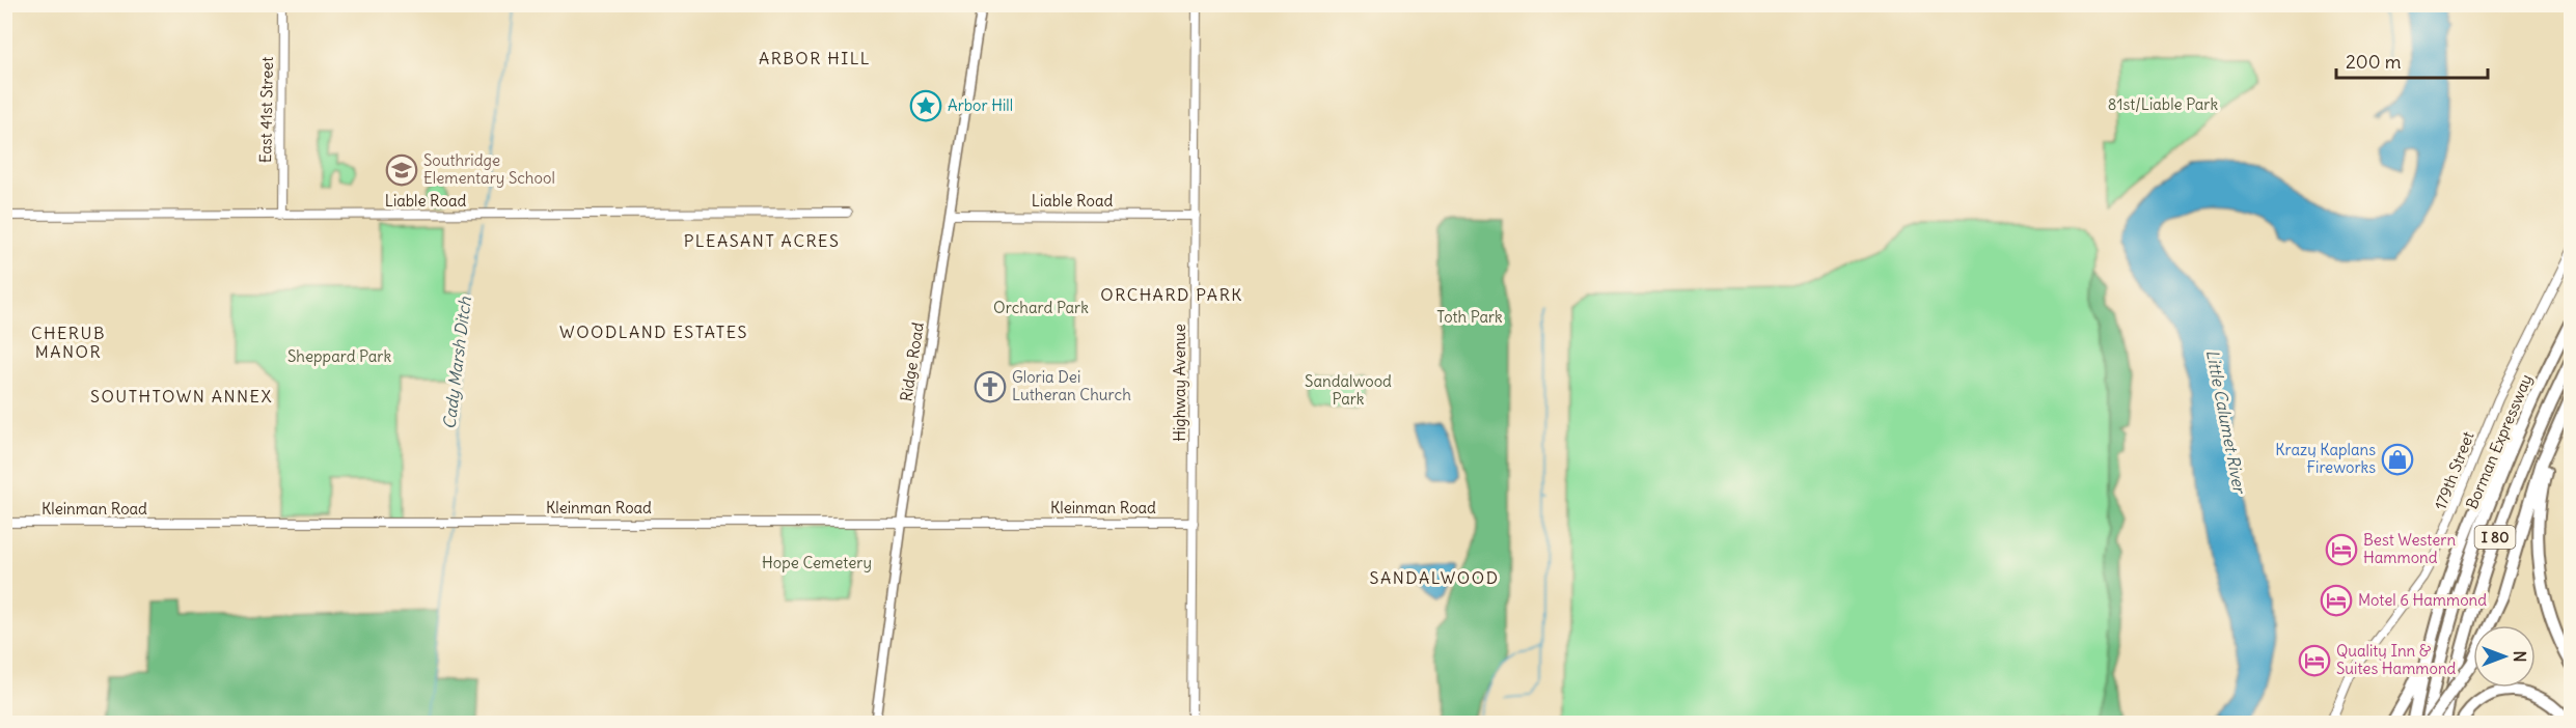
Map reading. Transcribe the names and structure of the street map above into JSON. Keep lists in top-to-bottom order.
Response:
{
  "streets": {
    "highway": ["Borman Expressway", "I 80"],
    "main road": ["Ridge Road"],
    "street": [
      "East 41st Street",
      "Liable Road",
      "Highway Avenue",
      "179th Street",
      "Kleinman Road"
    ]
  },
  "crossings": [
    ["East 41st Street", "Liable Road"],
    ["Liable Road", "Ridge Road"],
    ["Liable Road", "Highway Avenue"],
    ["Ridge Road", "Kleinman Road"],
    ["Highway Avenue", "Kleinman Road"]
  ],
  "districts": [
    "ARBOR HILL",
    "PLEASANT ACRES",
    "ORCHARD PARK",
    "WOODLAND ESTATES",
    "CHERUB MANOR",
    "SOUTHTOWN ANNEX",
    "SANDALWOOD"
  ],
  "water": ["Cady Marsh Ditch", "Little Calumet River"],
  "parks": [
    "81st/Liable Park",
    "Orchard Park",
    "Toth Park",
    "Sheppard Park",
    "Sandalwood Park",
    "Hope Cemetery"
  ],
  "places": {
    "place": ["Arbor Hill"],
    "school or university": ["Southridge Elementary School"],
    "church": ["Gloria Dei Lutheran Church"],
    "shop": ["Krazy Kaplans Fireworks"],
    "hotel": ["Best Western Hammond", "Motel 6 Hammond", "Quality Inn & Suites Hammond"]
  },
  "scale_bar": "200 m",
  "north": "right"
}
